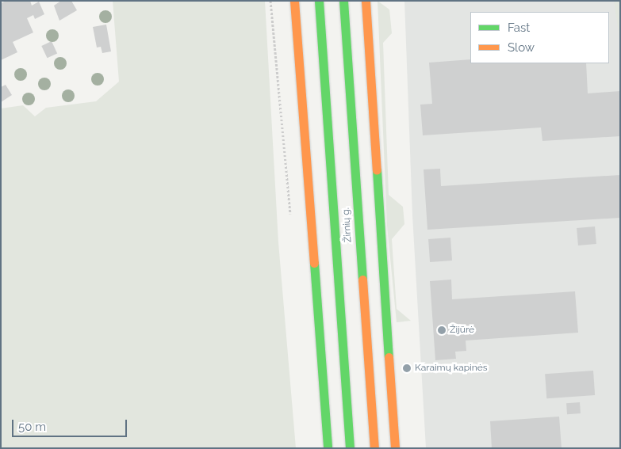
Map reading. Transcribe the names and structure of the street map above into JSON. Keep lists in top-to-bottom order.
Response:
{
  "streets": {
    "highway": ["Žirnių g."]
  },
  "places": ["Žijūrė", "Karaimų kapinės"],
  "legend": ["Fast", "Slow"],
  "scale_bar": "50 m"
}
